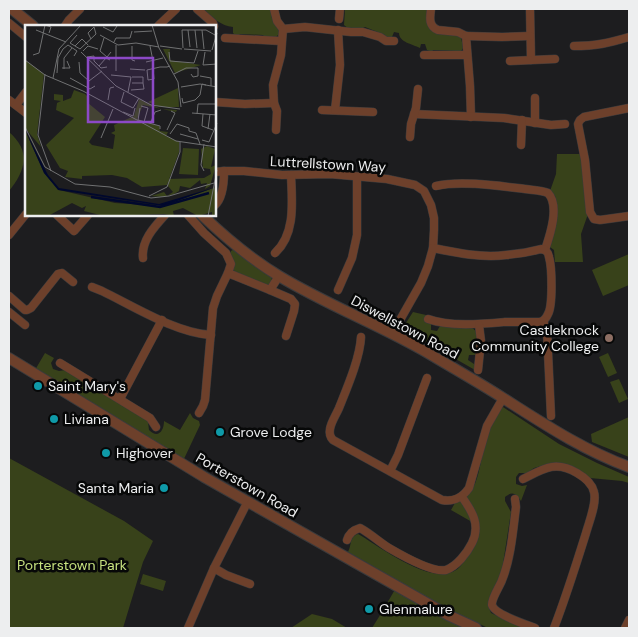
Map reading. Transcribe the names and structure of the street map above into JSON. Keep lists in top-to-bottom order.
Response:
{
  "streets": {
    "street": ["Luttrellstown Way", "Diswellstown Road", "Porterstown Road"]
  },
  "crossings": [
    ["Luttrellstown Way", "Diswellstown Road"]
  ],
  "parks": ["Porterstown Park"],
  "places": [
    "Castleknock Community College",
    "Saint Mary's",
    "Liviana",
    "Grove Lodge",
    "Highover",
    "Santa Maria",
    "Glenmalure"
  ]
}
